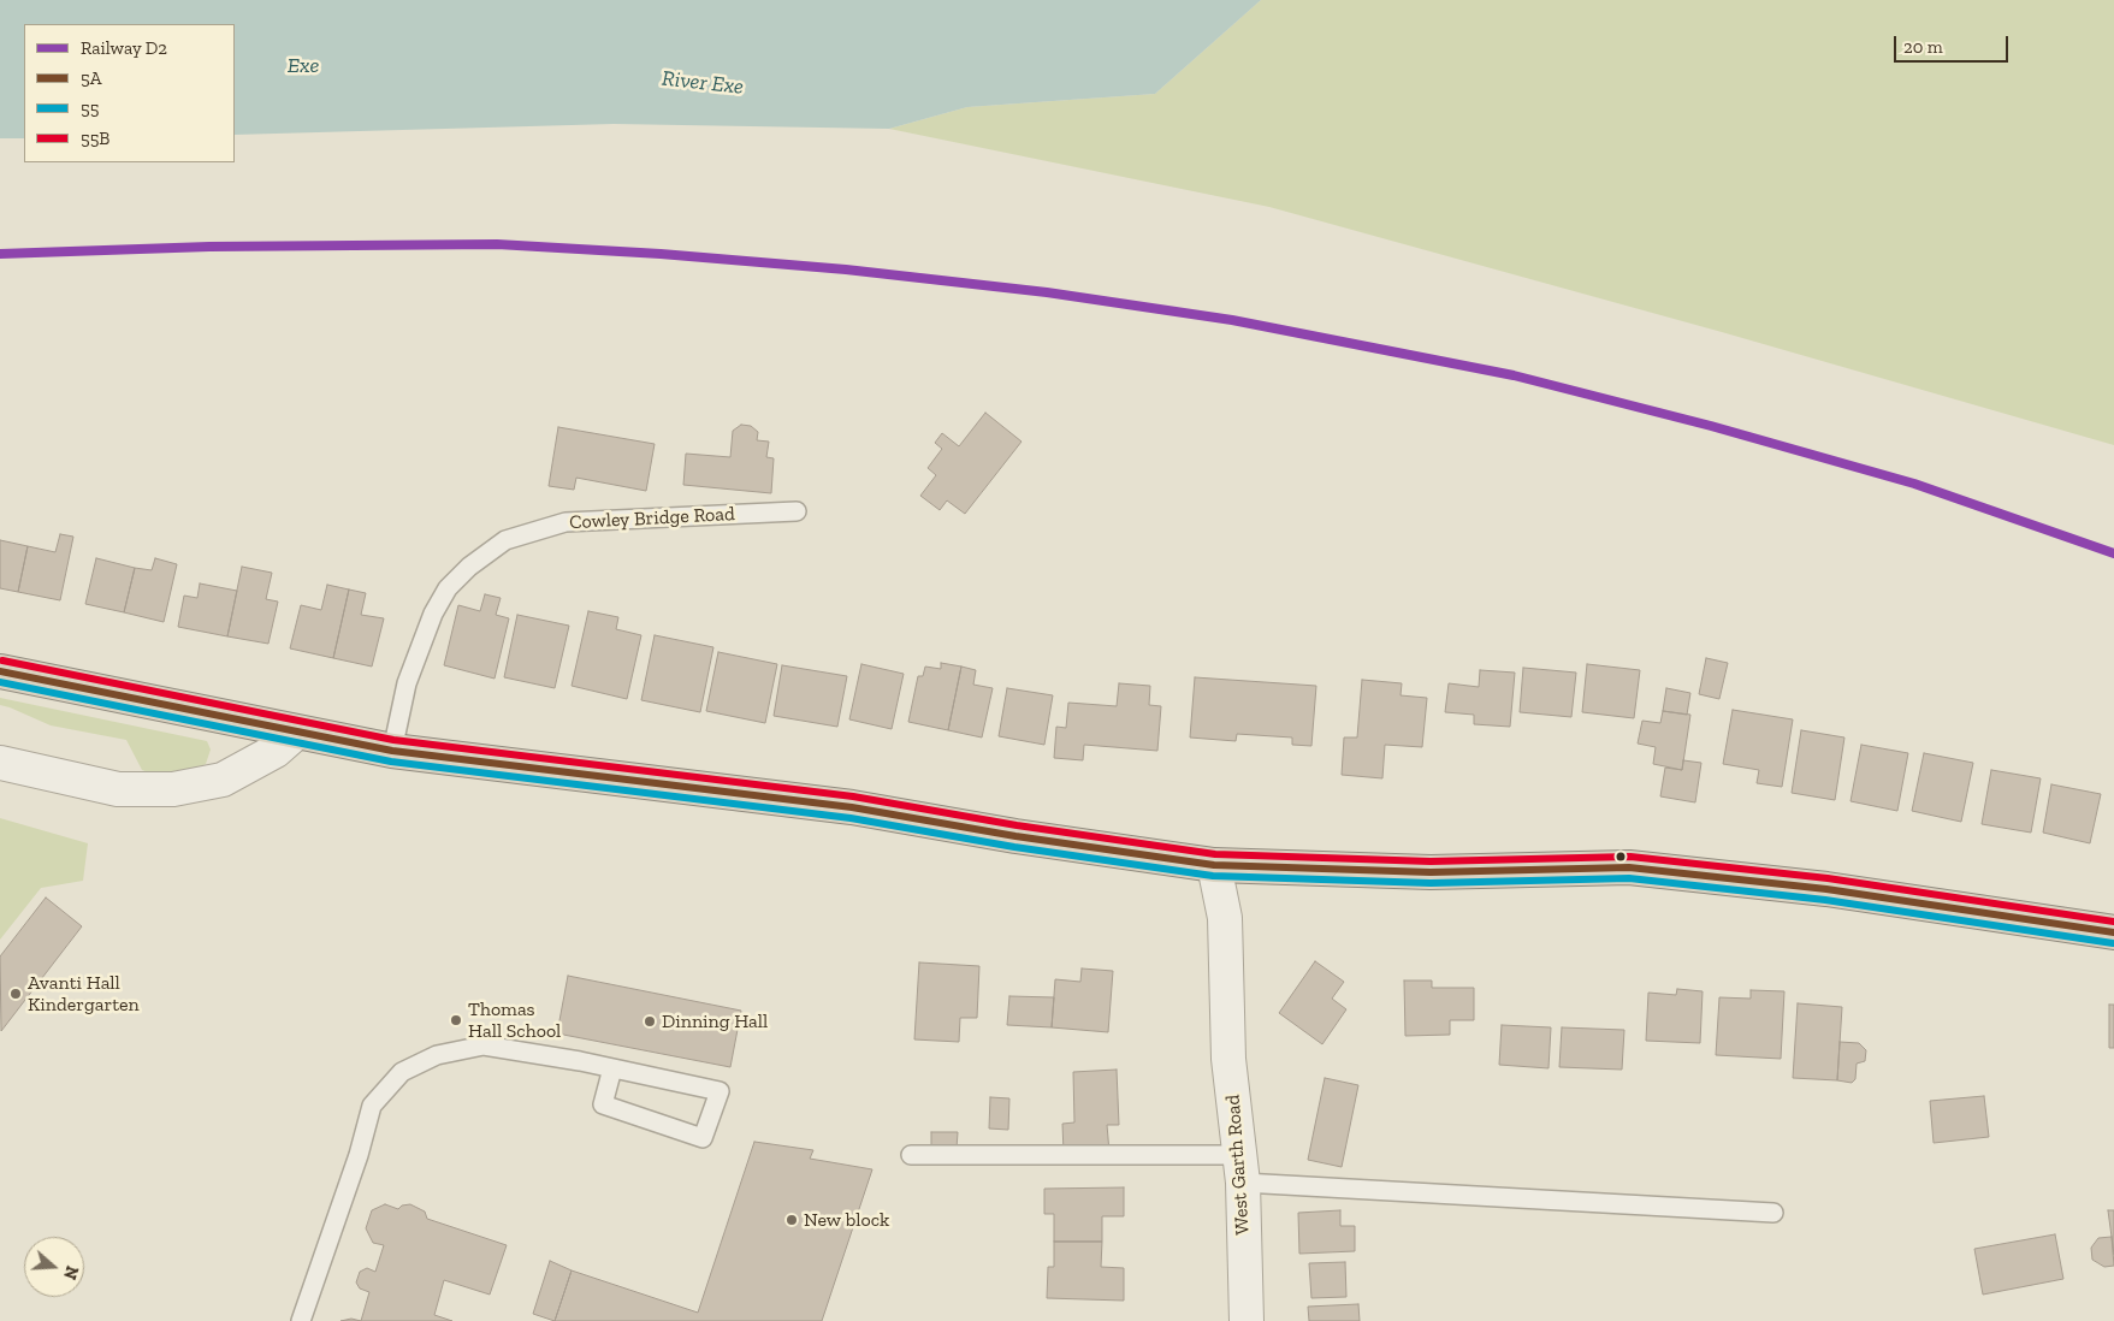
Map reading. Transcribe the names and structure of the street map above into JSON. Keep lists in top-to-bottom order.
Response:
{
  "streets": {
    "street": ["West Garth Road"],
    "lane": ["Cowley Bridge Road"]
  },
  "water": ["Exe", "River Exe"],
  "places": [
    "Avanti Hall Kindergarten",
    "Thomas Hall School",
    "Dinning Hall",
    "New block"
  ],
  "lines": [
    "rail line D2",
    "transit line 55B",
    "transit line 5A",
    "transit line 55"
  ],
  "legend": [
    "Railway D2",
    "5A",
    "55",
    "55B"
  ],
  "scale_bar": "20 m",
  "north": "right"
}
